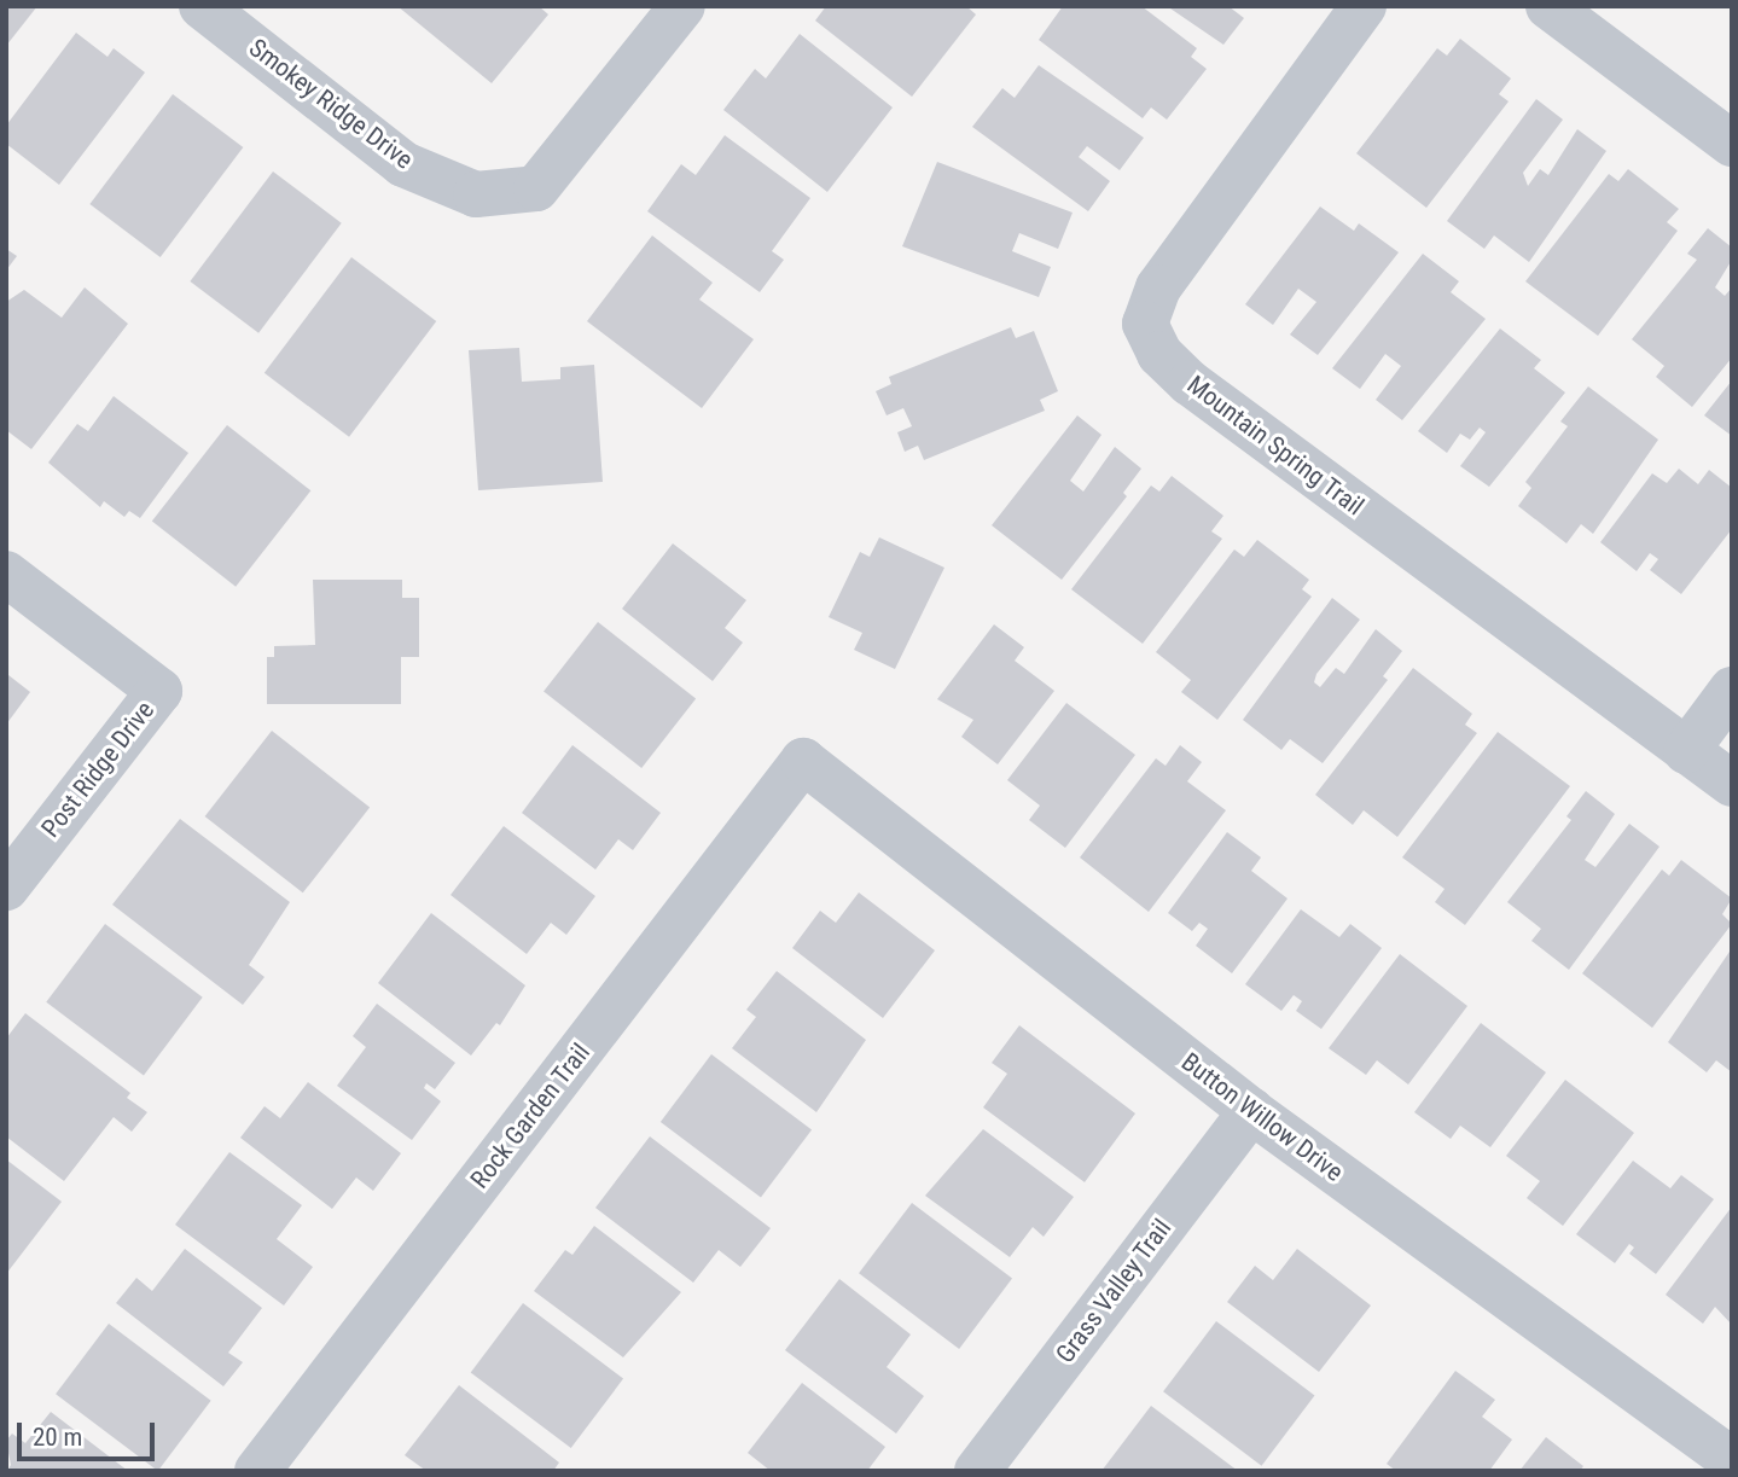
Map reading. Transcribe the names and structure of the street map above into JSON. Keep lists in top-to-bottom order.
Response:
{
  "streets": {
    "street": [
      "Smokey Ridge Drive",
      "Mountain Spring Trail",
      "Post Ridge Drive",
      "Rock Garden Trail",
      "Button Willow Drive",
      "Grass Valley Trail"
    ]
  },
  "crossings": [
    ["Rock Garden Trail", "Button Willow Drive"],
    ["Button Willow Drive", "Grass Valley Trail"]
  ],
  "scale_bar": "20 m"
}
